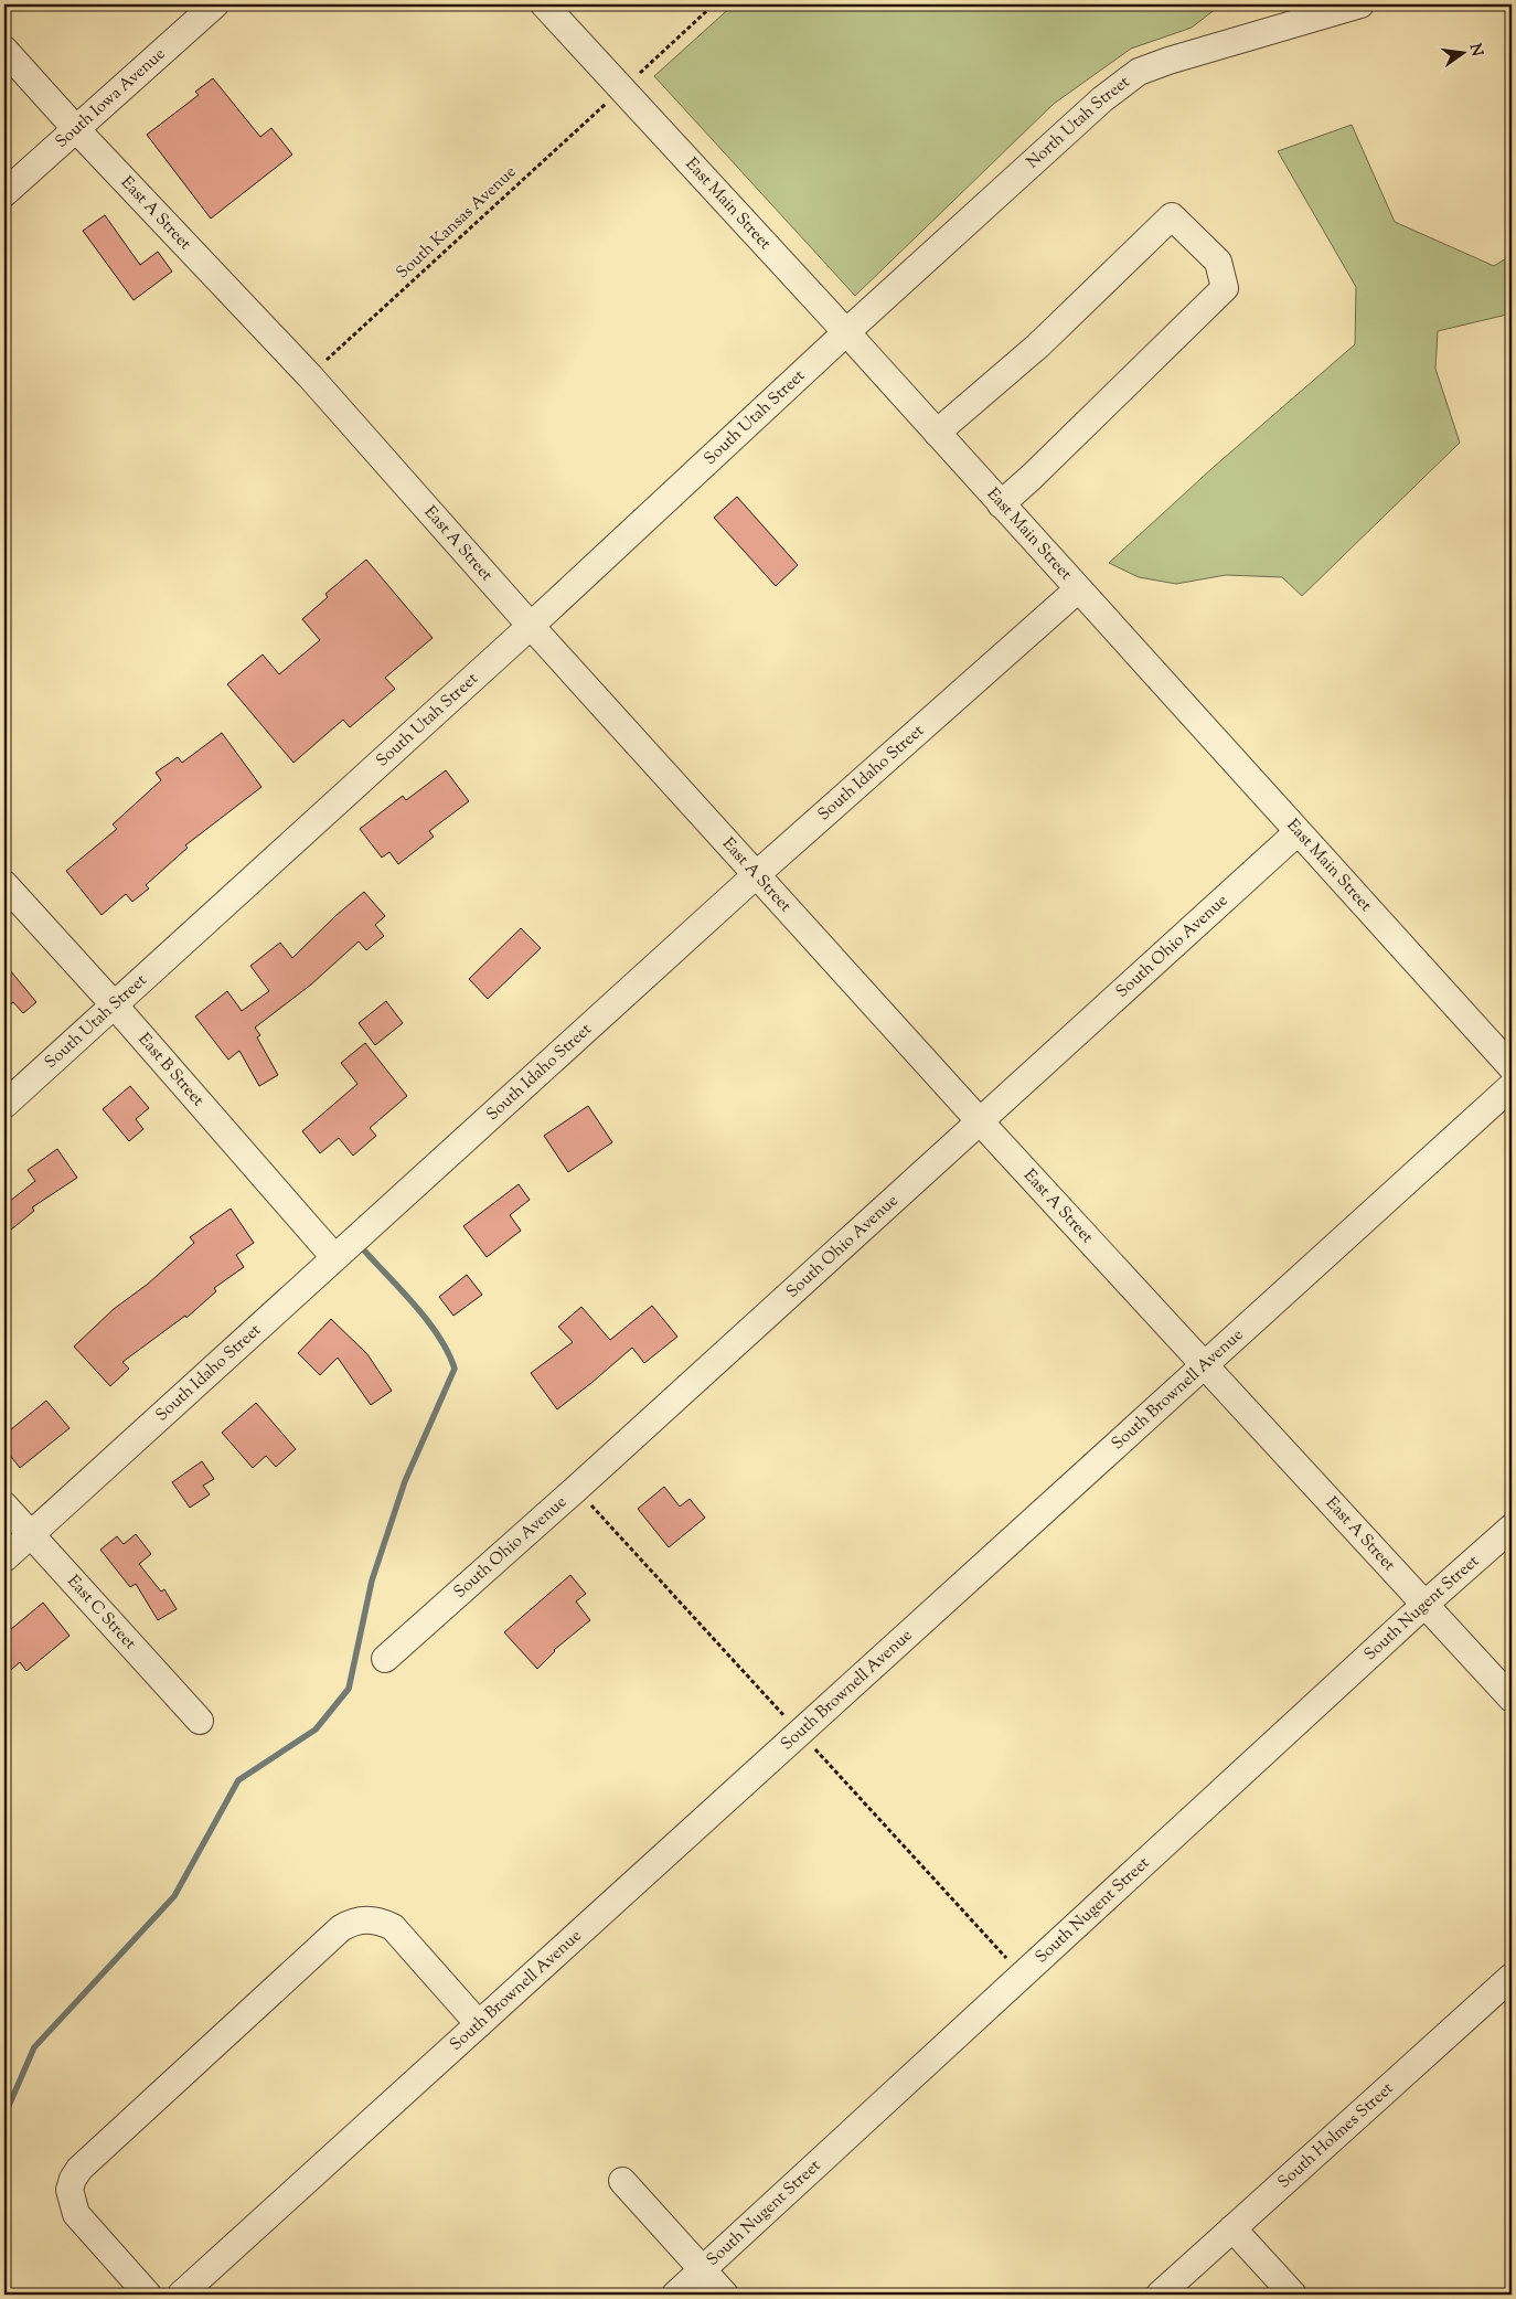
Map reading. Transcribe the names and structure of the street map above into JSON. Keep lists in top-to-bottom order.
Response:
{
  "streets": {
    "street": [
      "South Iowa Avenue",
      "North Utah Street",
      "East Main Street",
      "East A Street",
      "South Utah Street",
      "South Idaho Street",
      "South Ohio Avenue",
      "East B Street",
      "South Brownell Avenue",
      "South Nugent Street",
      "East C Street",
      "South Holmes Street"
    ],
    "path": ["South Kansas Avenue"]
  },
  "crossings": [
    ["South Iowa Avenue", "East A Street"],
    ["North Utah Street", "East Main Street"],
    ["North Utah Street", "South Utah Street"],
    ["East Main Street", "South Kansas Avenue"],
    ["East Main Street", "South Utah Street"],
    ["East Main Street", "South Idaho Street"],
    ["East Main Street", "South Ohio Avenue"],
    ["East A Street", "South Kansas Avenue"],
    ["East A Street", "South Utah Street"],
    ["East A Street", "South Idaho Street"],
    ["East A Street", "South Ohio Avenue"],
    ["East A Street", "South Brownell Avenue"],
    ["East A Street", "South Nugent Street"],
    ["South Utah Street", "East B Street"],
    ["South Idaho Street", "East B Street"],
    ["South Idaho Street", "East C Street"]
  ],
  "north": "right"
}
